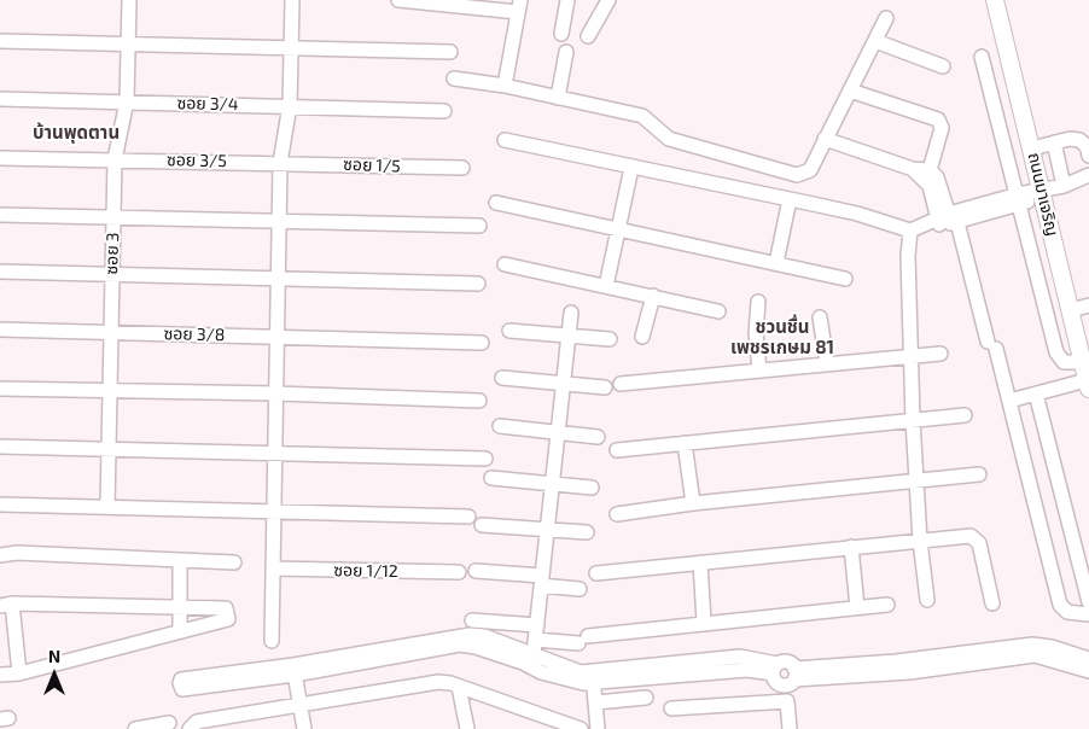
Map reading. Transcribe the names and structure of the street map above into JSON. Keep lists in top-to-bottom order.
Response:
{
  "streets": {
    "main road": ["ถนนมาเจริญ"],
    "street": [
      "ซอย 3/4",
      "ซอย 3/5",
      "ซอย 1/5",
      "ซอย 3",
      "ซอย 3/8",
      "ซอย 1/12"
    ]
  },
  "crossings": [
    ["ซอย 3/4", "ซอย 3"],
    ["ซอย 3/5", "ซอย 1/5"],
    ["ซอย 3/5", "ซอย 3"],
    ["ซอย 3", "ซอย 3/8"]
  ],
  "districts": ["บ้านพุดตาน", "ชวนชื่น เพชรเกษม 81"],
  "north": "top"
}
